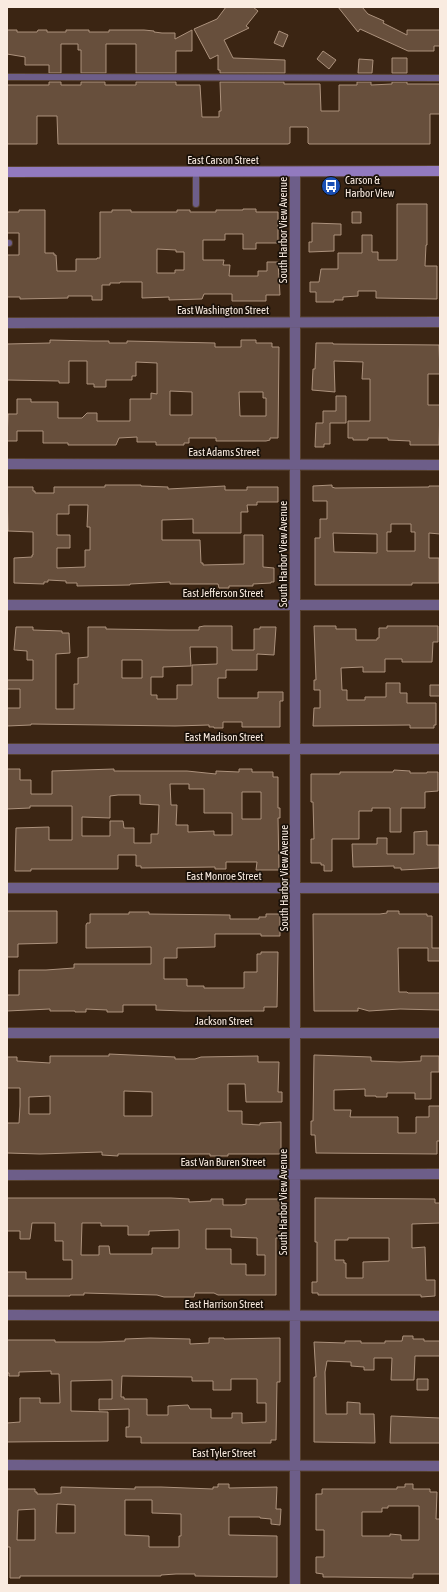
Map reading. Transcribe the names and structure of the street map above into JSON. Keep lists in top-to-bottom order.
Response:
{
  "streets": {
    "main road": ["East Carson Street"],
    "street": [
      "South Harbor View Avenue",
      "East Washington Street",
      "East Adams Street",
      "East Jefferson Street",
      "East Madison Street",
      "East Monroe Street",
      "Jackson Street",
      "East Van Buren Street",
      "East Harrison Street",
      "East Tyler Street"
    ]
  },
  "crossings": [
    ["East Carson Street", "South Harbor View Avenue"],
    ["South Harbor View Avenue", "East Washington Street"],
    ["South Harbor View Avenue", "East Adams Street"],
    ["South Harbor View Avenue", "East Jefferson Street"],
    ["South Harbor View Avenue", "East Madison Street"],
    ["South Harbor View Avenue", "East Monroe Street"],
    ["South Harbor View Avenue", "Jackson Street"],
    ["South Harbor View Avenue", "East Van Buren Street"],
    ["South Harbor View Avenue", "East Harrison Street"],
    ["South Harbor View Avenue", "East Tyler Street"]
  ],
  "places": {
    "bus stop": ["Carson & Harbor View"]
  }
}
